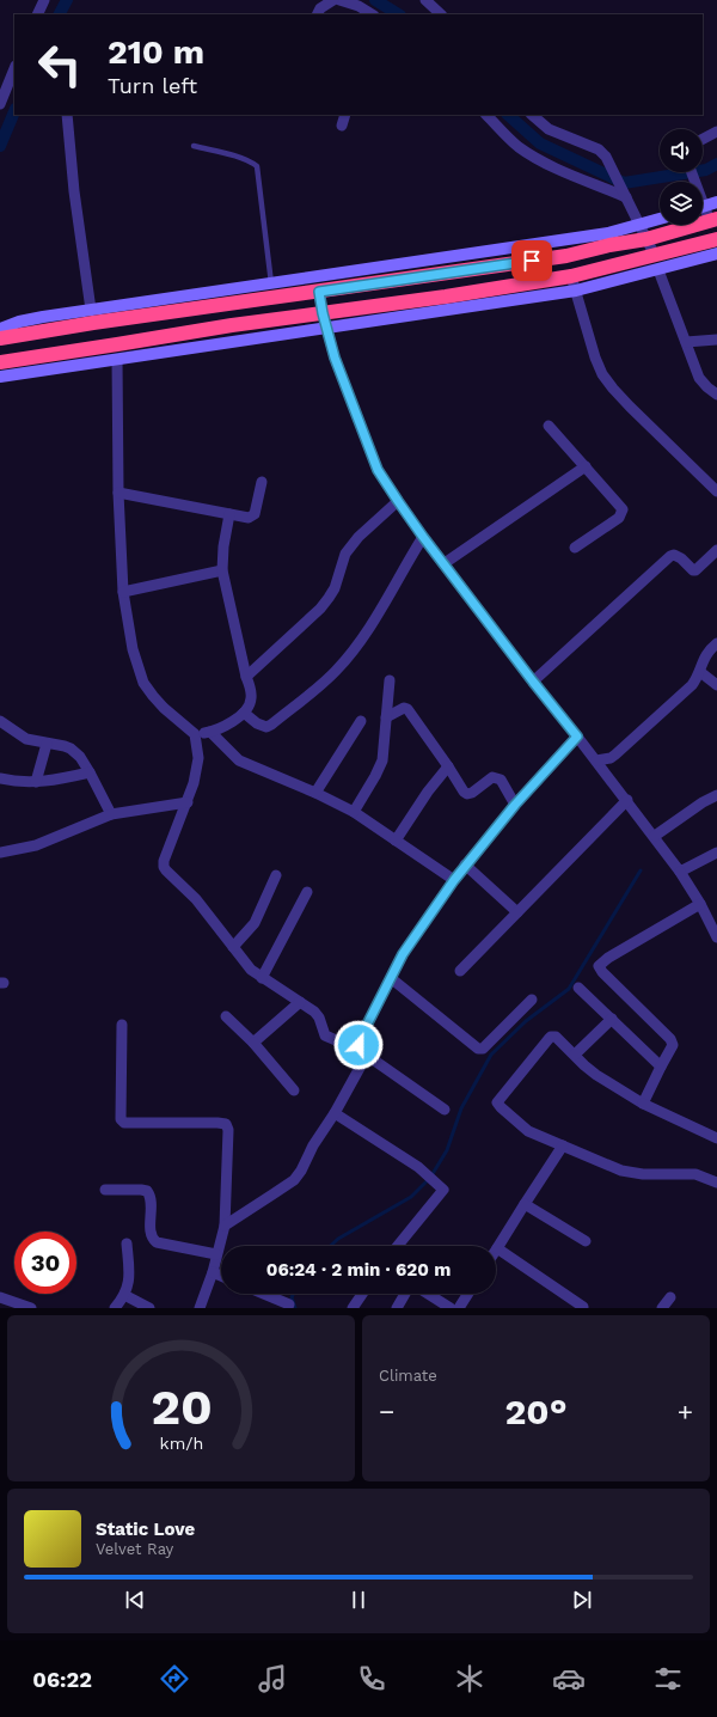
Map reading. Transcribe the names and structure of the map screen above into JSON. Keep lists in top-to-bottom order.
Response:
{
  "page": {
    "turn": ["210 m", "Turn left"],
    "limit": "30",
    "trip": "06:24 · 2 min · 620 m",
    "tile": "Climate",
    "heat": ["−", "20°", "+"],
    "song": ["Static Love", "Velvet Ray"],
    "tabs": "06:22",
    "gauge": ["20", "km/h"]
  }
}
